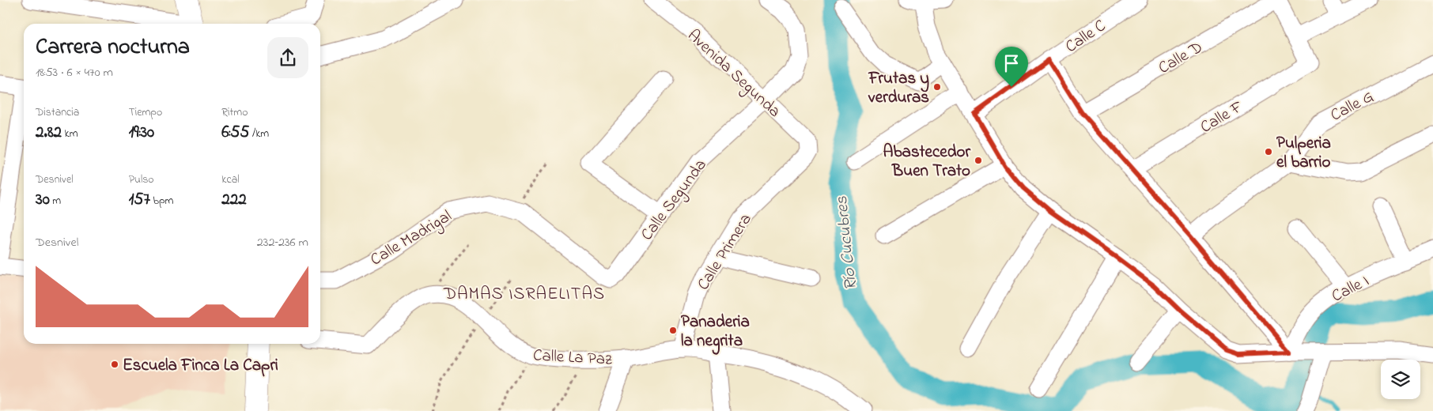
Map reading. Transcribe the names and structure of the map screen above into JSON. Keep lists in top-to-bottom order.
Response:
{
  "streets": {
    "street": [
      "Calle C",
      "Calle D",
      "Avenida Segunda",
      "Calle G",
      "Calle F",
      "Calle Segunda",
      "Calle Madrigal",
      "Calle Primera",
      "Calle I",
      "Calle La Paz"
    ]
  },
  "crossings": [
    ["Avenida Segunda", "Calle Segunda"],
    ["Avenida Segunda", "Calle Primera"],
    ["Calle Segunda", "Calle Madrigal"],
    ["Calle Primera", "Calle La Paz"]
  ],
  "districts": ["DAMAS ISRAELITAS"],
  "water": ["Río Cucubres"],
  "places": [
    "Frutas y verduras",
    "Pulperia el barrio",
    "Abastecedor Buen Trato",
    "Panaderia la negrita",
    "Escuela Finca La Capri"
  ],
  "page": {
    "heading": ["Carrera nocturna", "18:53 · 6 × 470 m"],
    "stats": [
      ["Distancia", "2.82 km"],
      ["Tiempo", "19:30"],
      ["Ritmo", "6:55 /km"],
      ["Desnivel", "30 m"],
      ["Pulso", "157 bpm"],
      ["kcal", "222"]
    ],
    "chart": ["Desnivel", "232–236 m"]
  }
}
